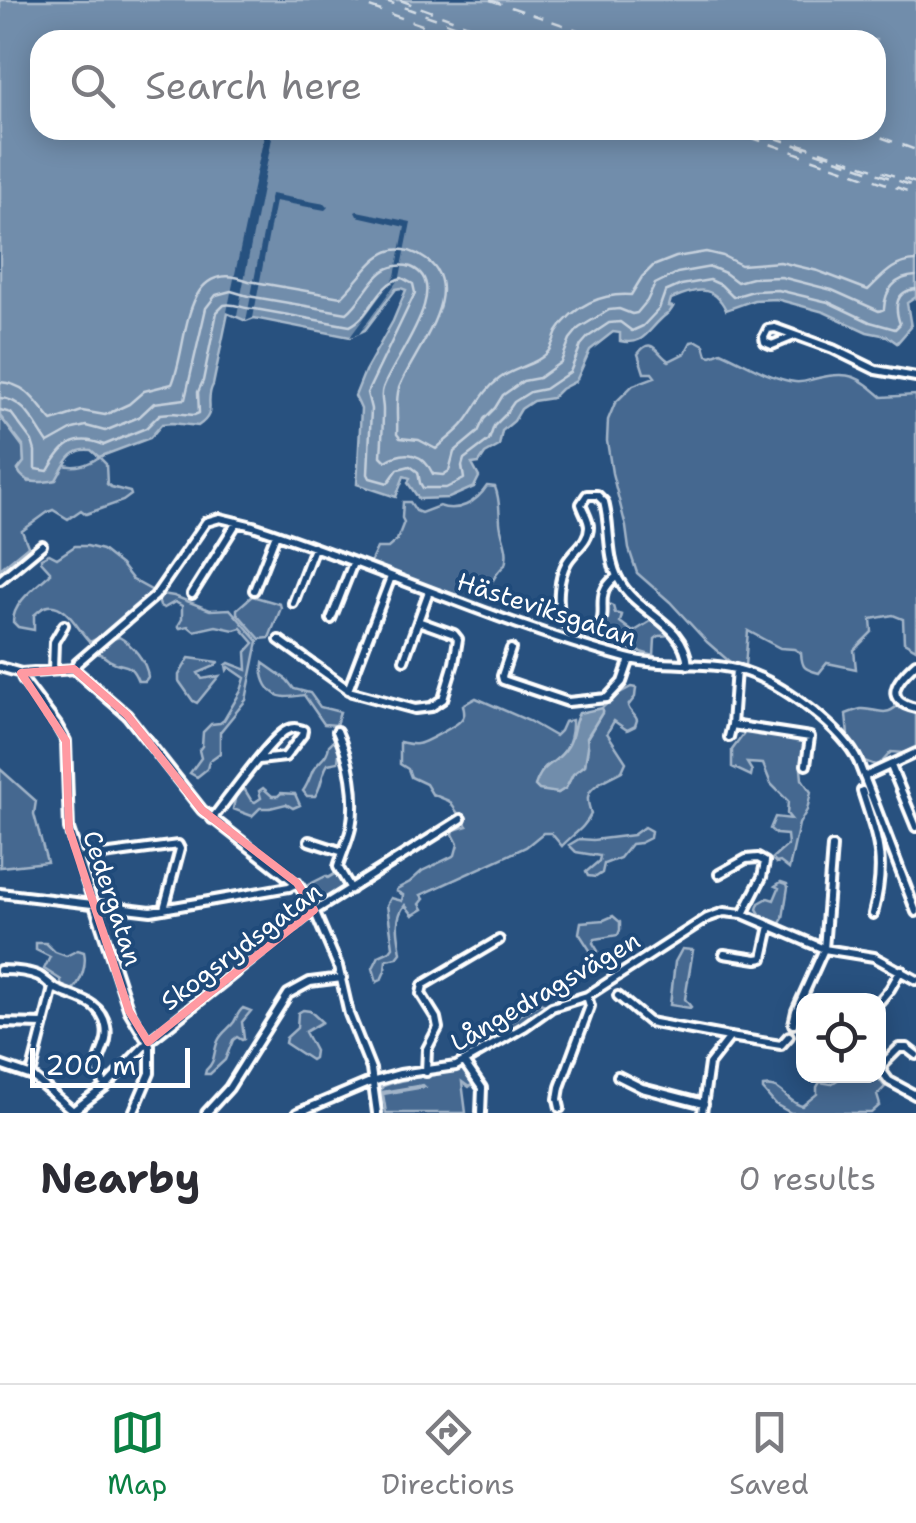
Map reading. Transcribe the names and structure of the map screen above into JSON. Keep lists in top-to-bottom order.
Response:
{
  "streets": {
    "street": [
      "Hästeviksgatan",
      "Cedergatan",
      "Skogsrydsgatan",
      "Långedragsvägen"
    ]
  },
  "crossings": [
    ["Cedergatan", "Skogsrydsgatan"]
  ],
  "scale_bar": "200 m",
  "page": {
    "search": "Search here",
    "scale": "200 m",
    "heading": ["Nearby", "0 results"],
    "nav": ["Map", "Directions", "Saved"]
  }
}
